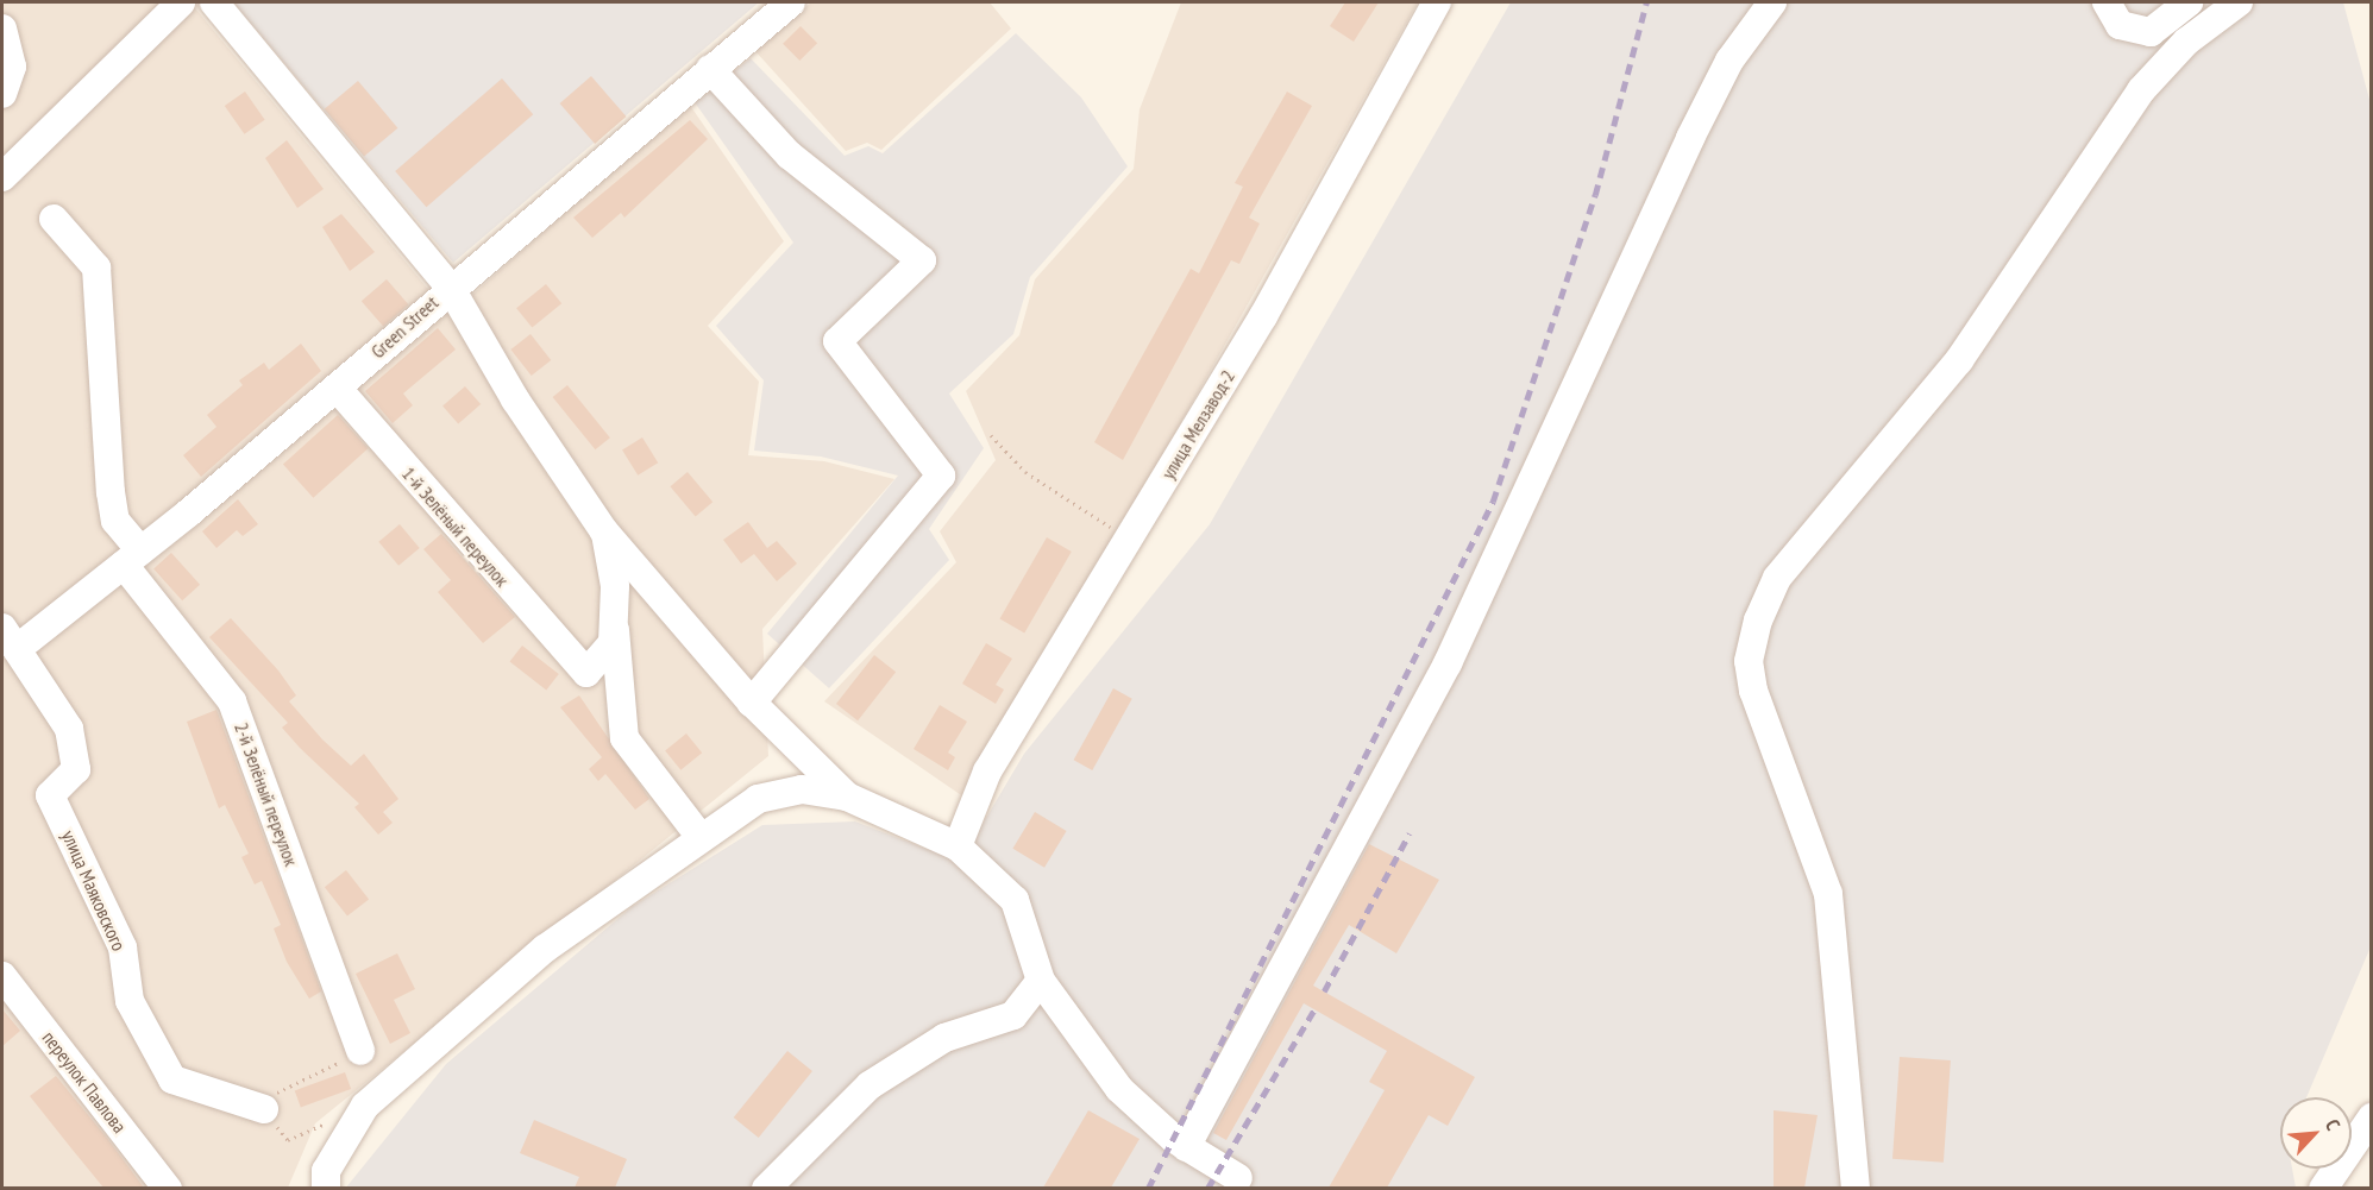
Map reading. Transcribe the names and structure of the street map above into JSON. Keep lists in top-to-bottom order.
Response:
{
  "streets": {
    "street": [
      "Green Street",
      "улица Мелзавод-2",
      "1-й Зелёный переулок",
      "2-й Зелёный переулок",
      "улица Маяковского",
      "переулок Павлова"
    ]
  },
  "crossings": [
    ["Green Street", "1-й Зелёный переулок"],
    ["Green Street", "2-й Зелёный переулок"],
    ["Green Street", "улица Маяковского"]
  ],
  "north": "top right"
}
